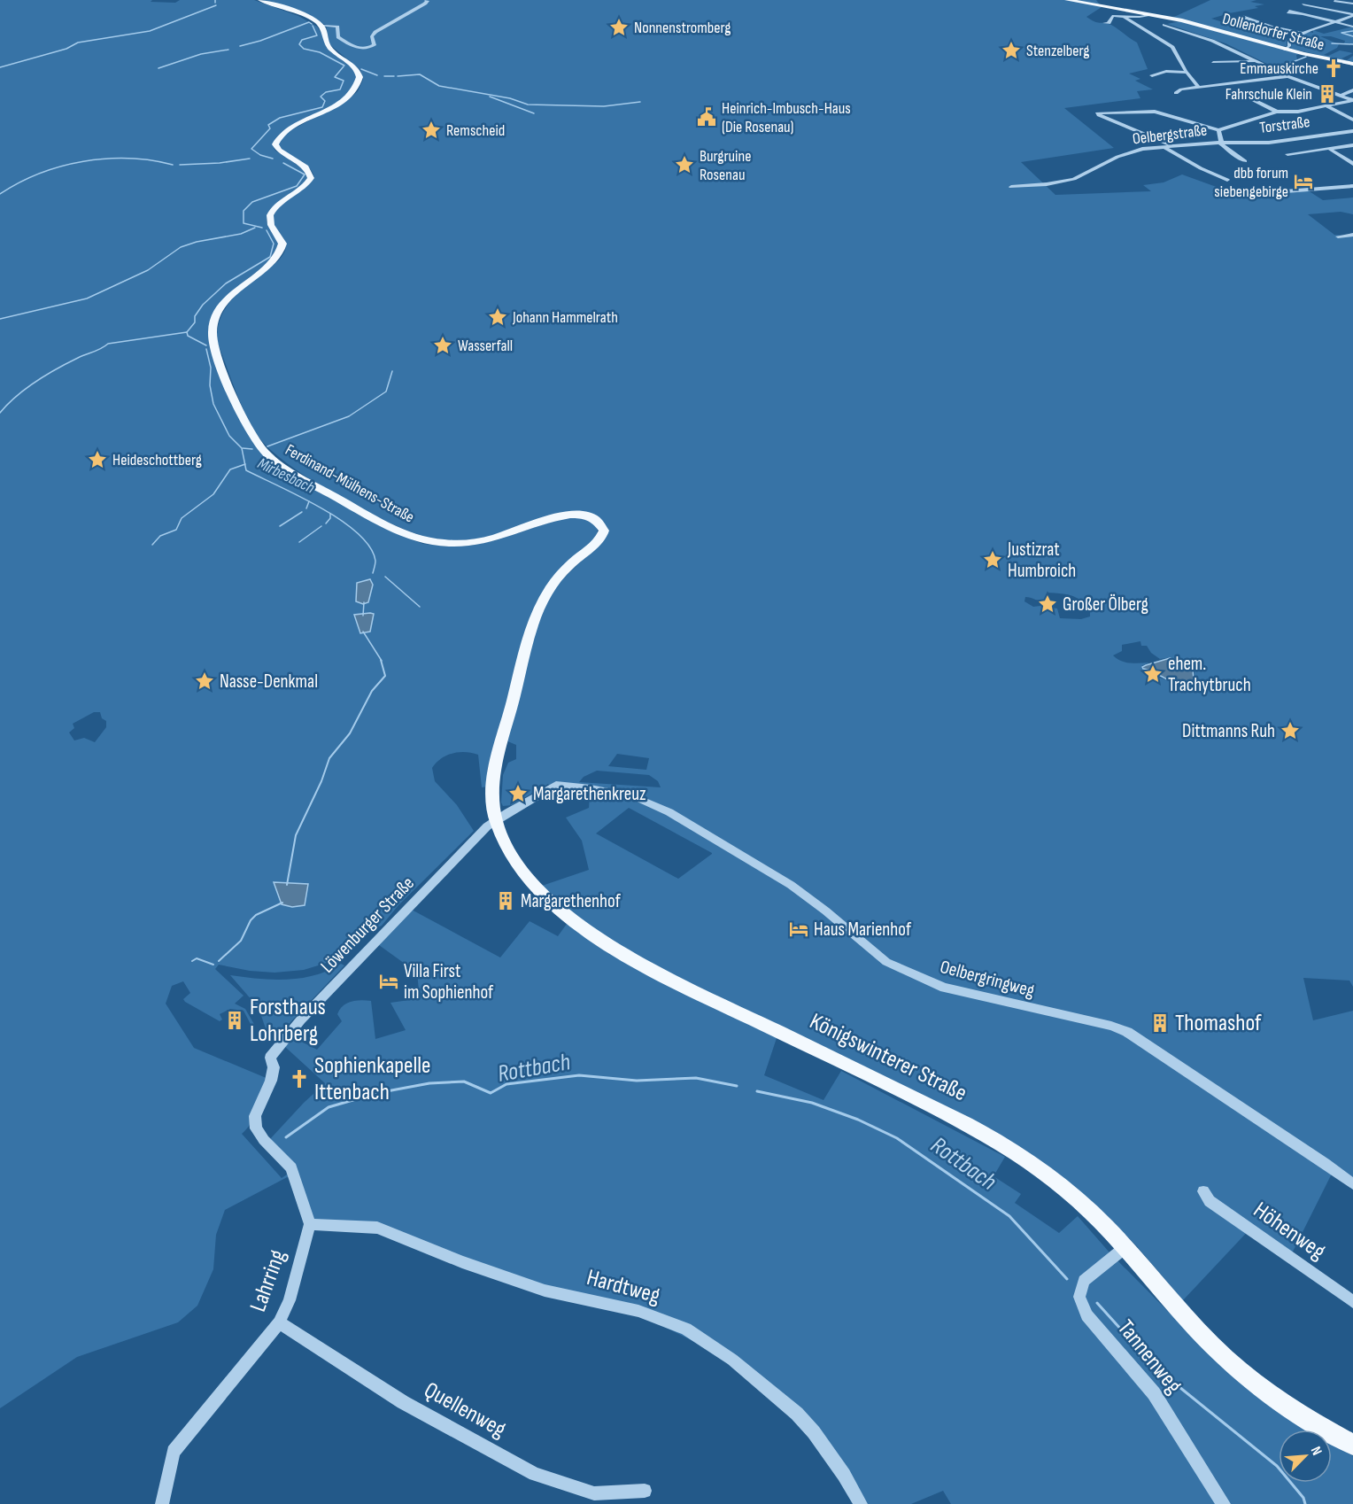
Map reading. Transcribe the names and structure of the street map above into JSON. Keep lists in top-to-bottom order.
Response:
{
  "streets": {
    "main road": ["Dollendorfer Straße", "Ferdinand-Mülhens-Straße", "Königswinterer Straße"],
    "street": [
      "Torstraße",
      "Oelbergstraße",
      "Löwenburger Straße",
      "Oelbergringweg",
      "Höhenweg",
      "Lahrring",
      "Hardtweg",
      "Tannenweg",
      "Quellenweg"
    ]
  },
  "crossings": [
    ["Torstraße", "Oelbergstraße"],
    ["Ferdinand-Mülhens-Straße", "Königswinterer Straße"],
    ["Löwenburger Straße", "Oelbergringweg"],
    ["Löwenburger Straße", "Königswinterer Straße"],
    ["Löwenburger Straße", "Lahrring"],
    ["Löwenburger Straße", "Hardtweg"],
    ["Königswinterer Straße", "Tannenweg"],
    ["Lahrring", "Hardtweg"],
    ["Lahrring", "Quellenweg"]
  ],
  "water": ["Mirbesbach", "Rottbach"],
  "places": {
    "place": [
      "Nonnenstromberg",
      "Stenzelberg",
      "Remscheid",
      "Burgruine Rosenau",
      "Johann Hammelrath",
      "Wasserfall",
      "Heideschottberg",
      "Justizrat Humbroich",
      "Großer Ölberg",
      "ehem. Trachytbruch",
      "Nasse-Denkmal",
      "Dittmanns Ruh",
      "Margarethenkreuz"
    ],
    "church": ["Emmauskirche", "Sophienkapelle Ittenbach"],
    "building": [
      "Fahrschule Klein",
      "Margarethenhof",
      "Forsthaus Lohrberg",
      "Thomashof"
    ],
    "public building": ["Heinrich-Imbusch-Haus (Die Rosenau)"],
    "hotel": ["dbb forum siebengebirge", "Haus Marienhof", "Villa First im Sophienhof"]
  },
  "north": "top right"
}
